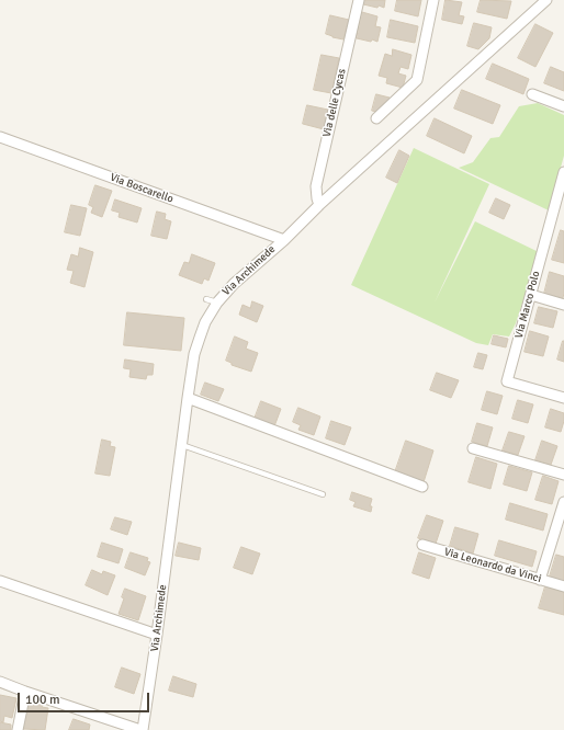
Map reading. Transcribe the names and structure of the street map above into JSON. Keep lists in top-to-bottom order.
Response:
{
  "streets": {
    "street": [
      "Via delle Cycas",
      "Via Boscarello",
      "Via Archimede",
      "Via Marco Polo",
      "Via Leonardo da Vinci"
    ]
  },
  "crossings": [
    ["Via delle Cycas", "Via Archimede"],
    ["Via Boscarello", "Via Archimede"]
  ],
  "scale_bar": "100 m"
}
